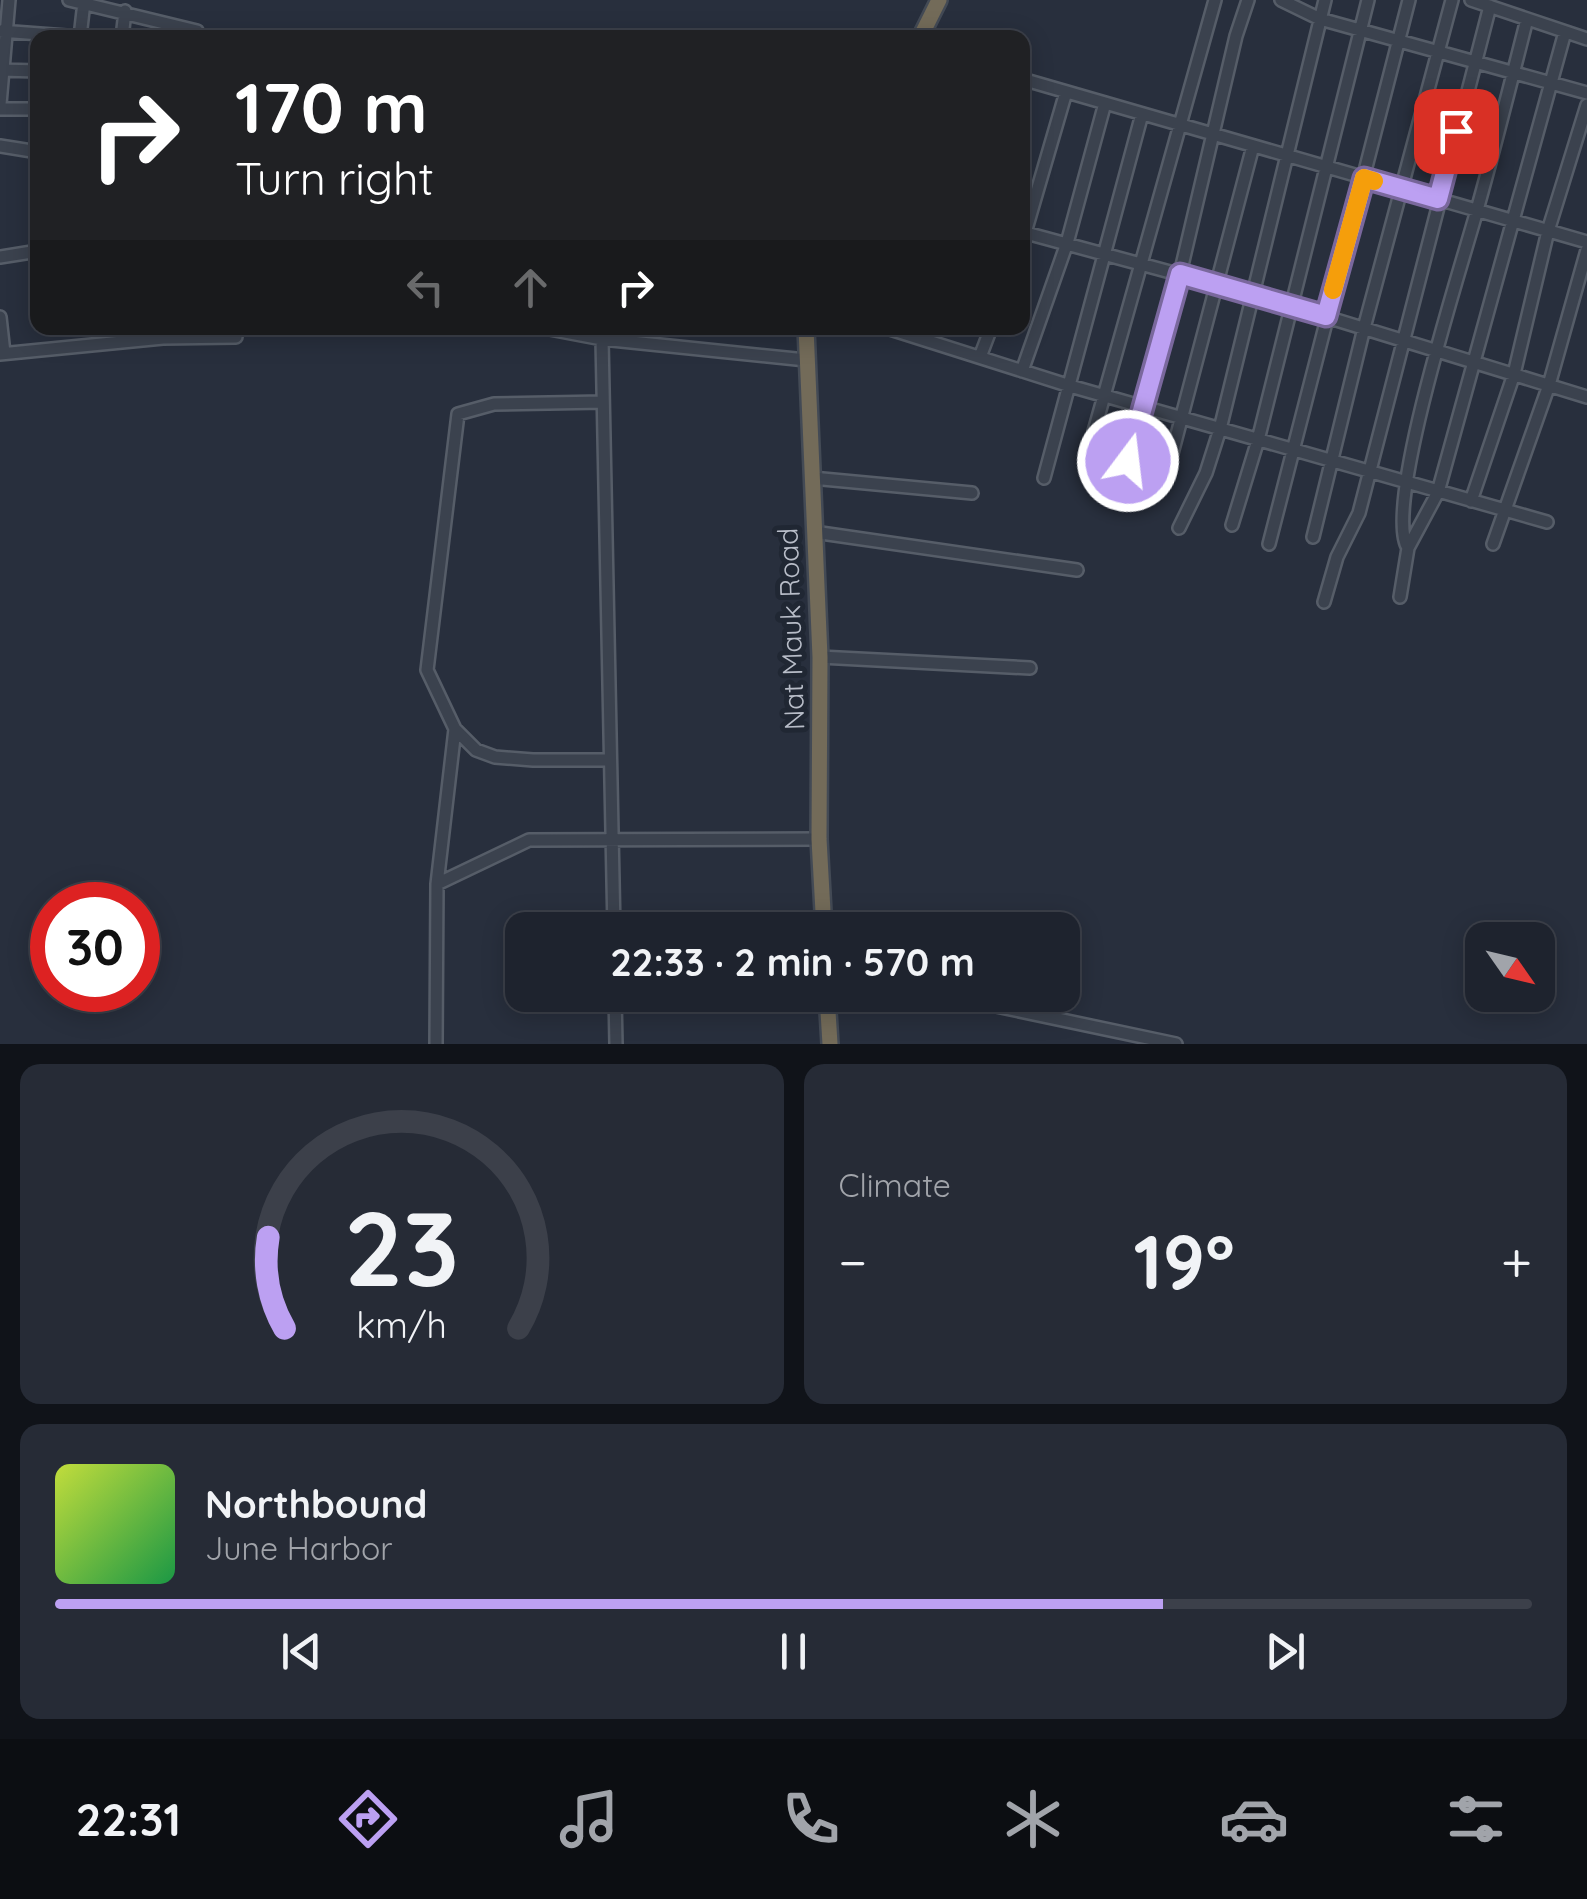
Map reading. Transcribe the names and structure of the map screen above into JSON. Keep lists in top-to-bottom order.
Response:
{
  "streets": {
    "highway": ["Nat Mauk Road"]
  },
  "north": "bottom right",
  "page": {
    "turn": ["170 m", "Turn right"],
    "limit": "30",
    "trip": "22:33 · 2 min · 570 m",
    "tile": "Climate",
    "heat": ["−", "19°", "+"],
    "song": ["Northbound", "June Harbor"],
    "tabs": "22:31",
    "gauge": ["23", "km/h"]
  }
}
